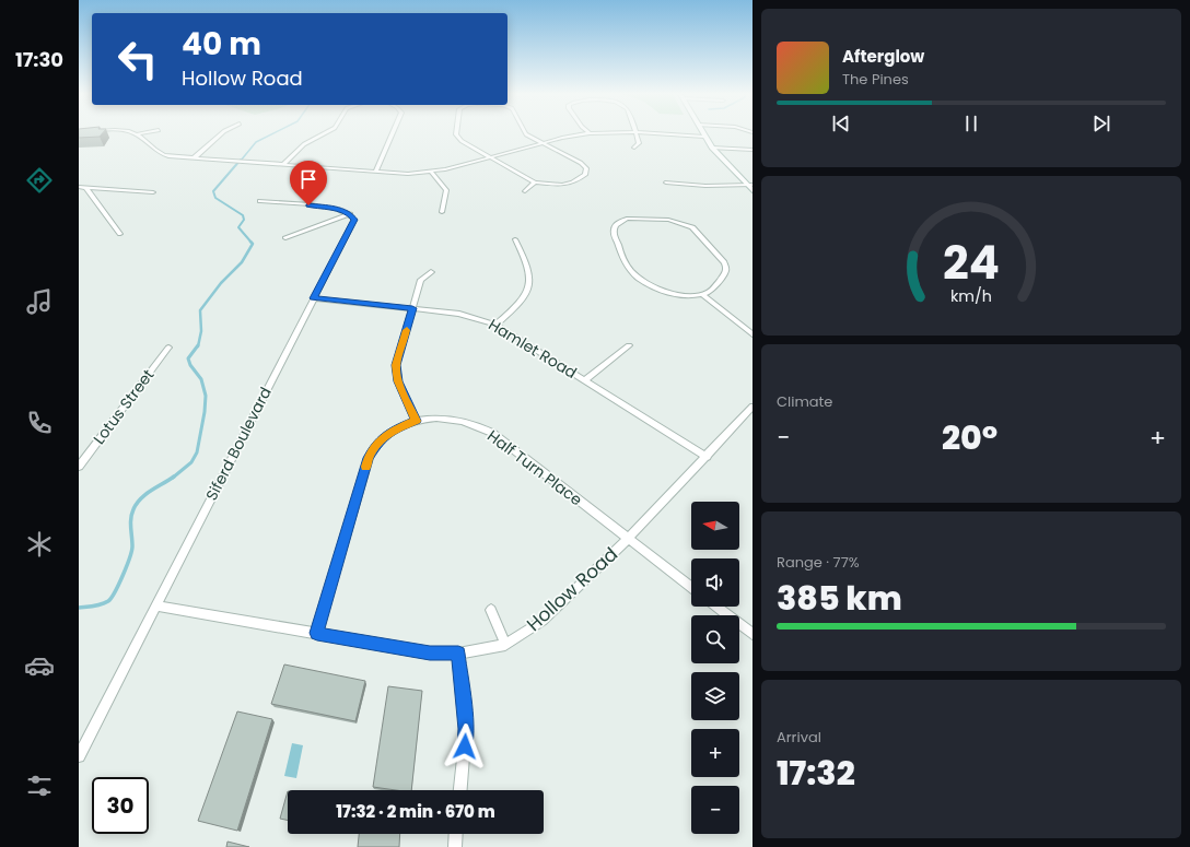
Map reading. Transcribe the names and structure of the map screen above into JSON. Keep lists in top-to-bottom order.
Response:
{
  "streets": {
    "street": [
      "Hamlet Road",
      "Lotus Street",
      "Siferd Boulevard",
      "Half Turn Place",
      "Hollow Road"
    ]
  },
  "crossings": [
    ["Hamlet Road", "Siferd Boulevard"],
    ["Hamlet Road", "Hollow Road"],
    ["Siferd Boulevard", "Hollow Road"],
    ["Half Turn Place", "Hollow Road"]
  ],
  "north": "left",
  "page": {
    "tabs": "17:30",
    "turn": ["40 m", "Hollow Road"],
    "song": ["Afterglow", "The Pines"],
    "tile": [
      "Climate",
      ["Range · 77%", "385 km"],
      ["Arrival", "17:32"]
    ],
    "heat": ["−", "20°", "+"],
    "map_buttons": ["+", "−"],
    "limit": "30",
    "trip": "17:32 · 2 min · 670 m",
    "gauge": ["24", "km/h"]
  }
}
